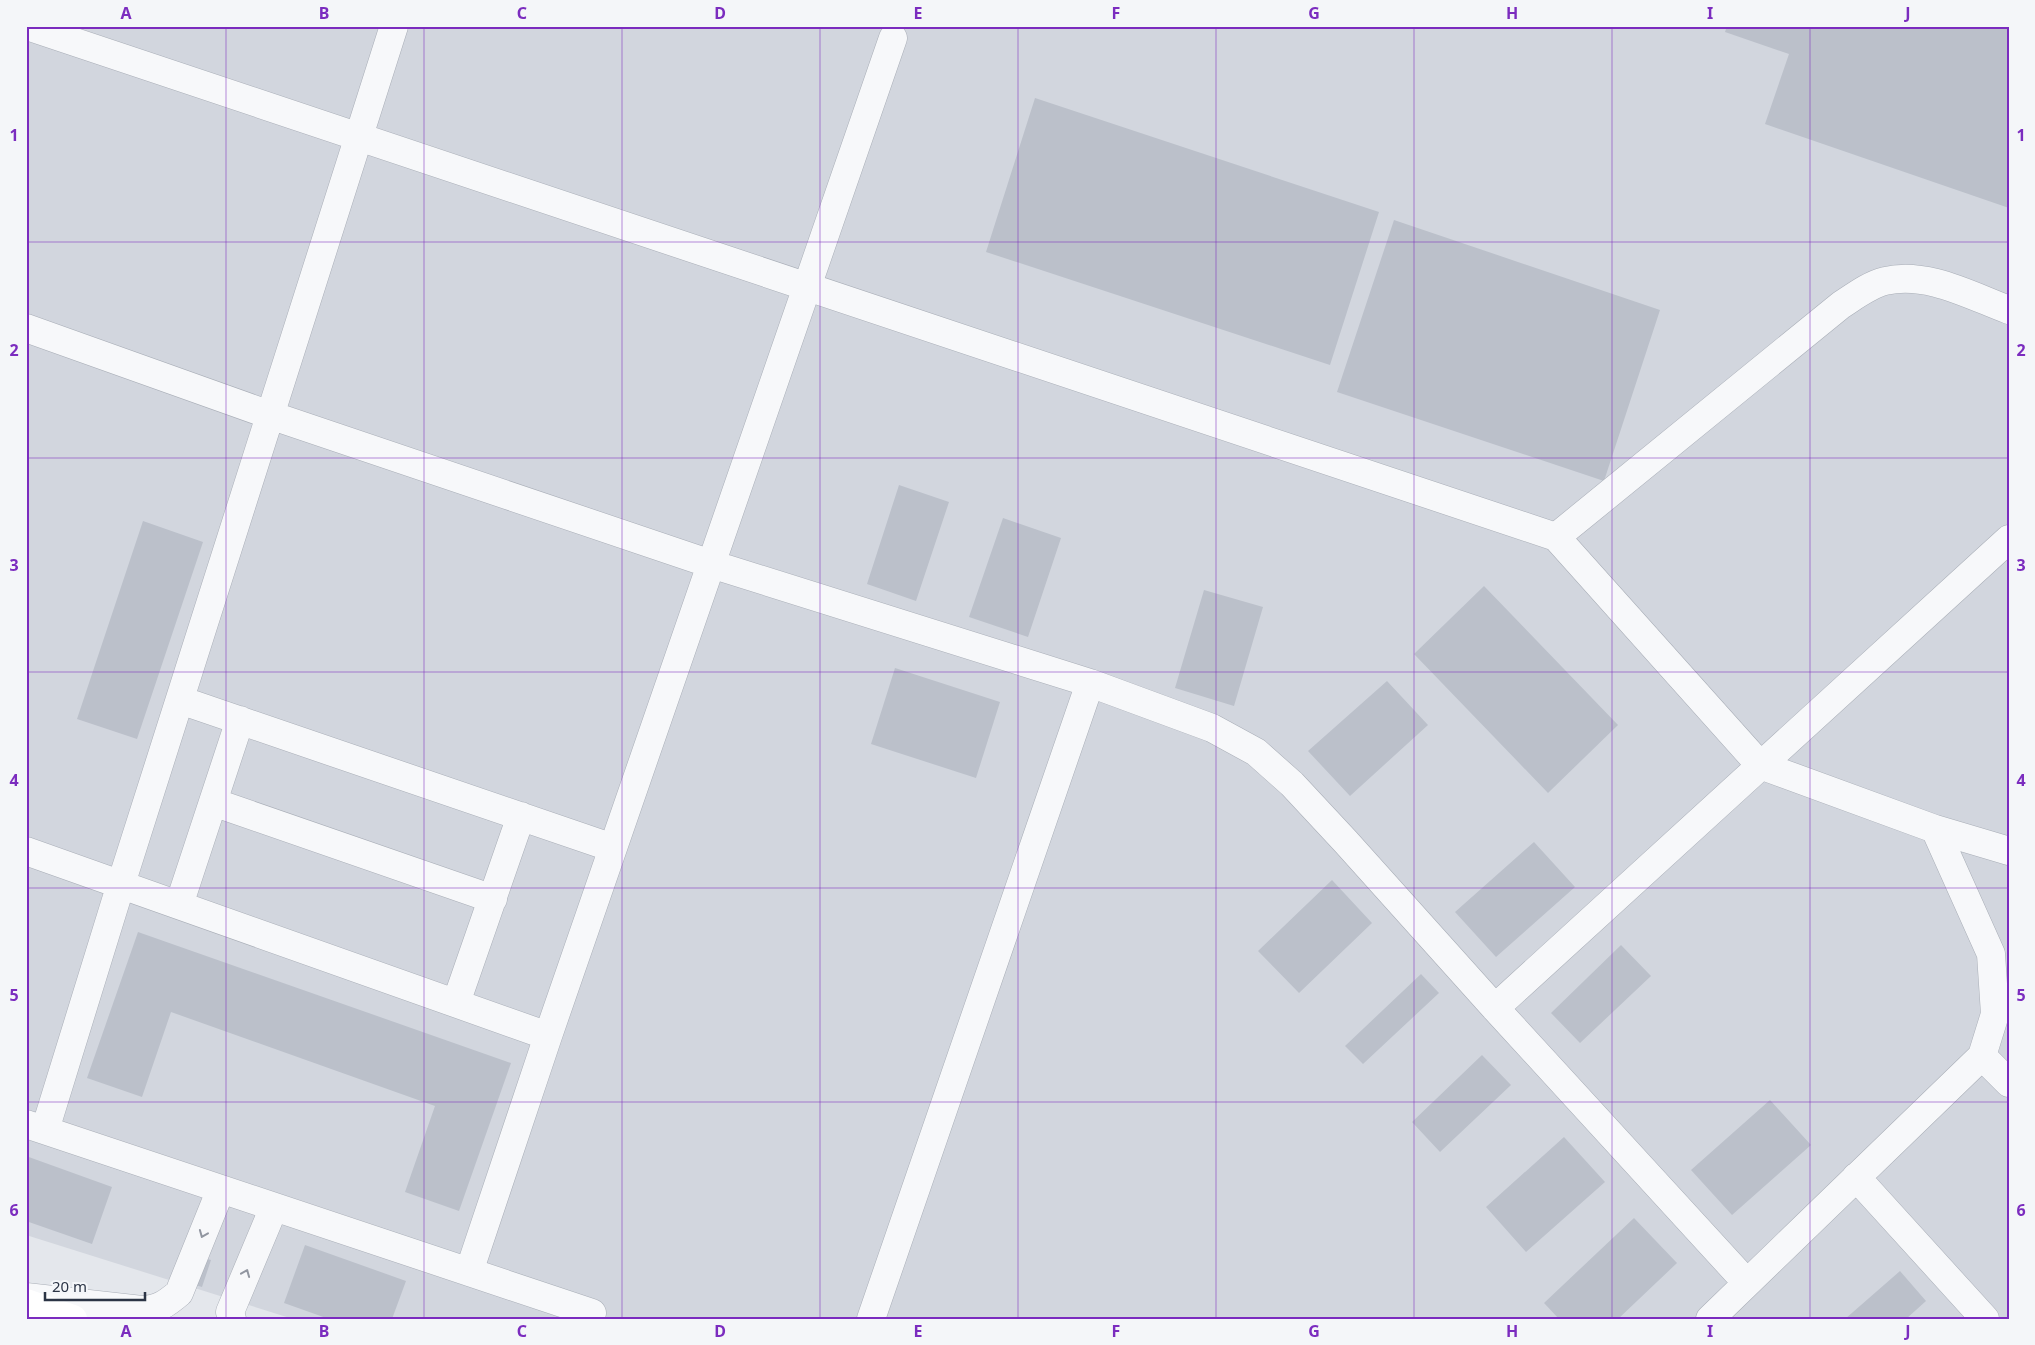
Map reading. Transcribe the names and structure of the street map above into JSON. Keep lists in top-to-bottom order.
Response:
{
  "scale_bar": "20 m",
  "grid": {
    "columns": [
      "A",
      "B",
      "C",
      "D",
      "E",
      "F",
      "G",
      "H",
      "I",
      "J"
    ],
    "rows": [
      "1",
      "2",
      "3",
      "4",
      "5",
      "6"
    ]
  }
}
